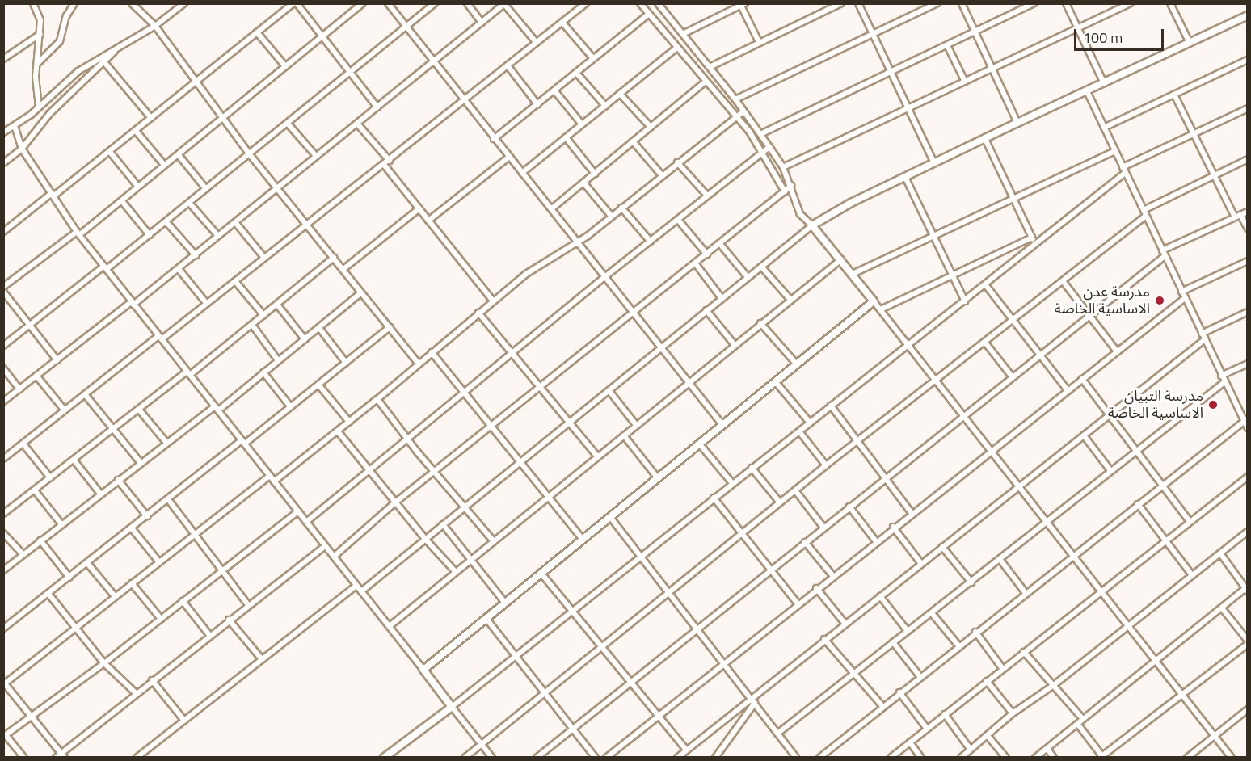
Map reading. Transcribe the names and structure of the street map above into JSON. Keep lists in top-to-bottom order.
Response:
{
  "places": ["مدرسة عدن الاساسية الخاصة", "مدرسة التبيان الاساسية الخاصة"],
  "scale_bar": "100 m"
}
